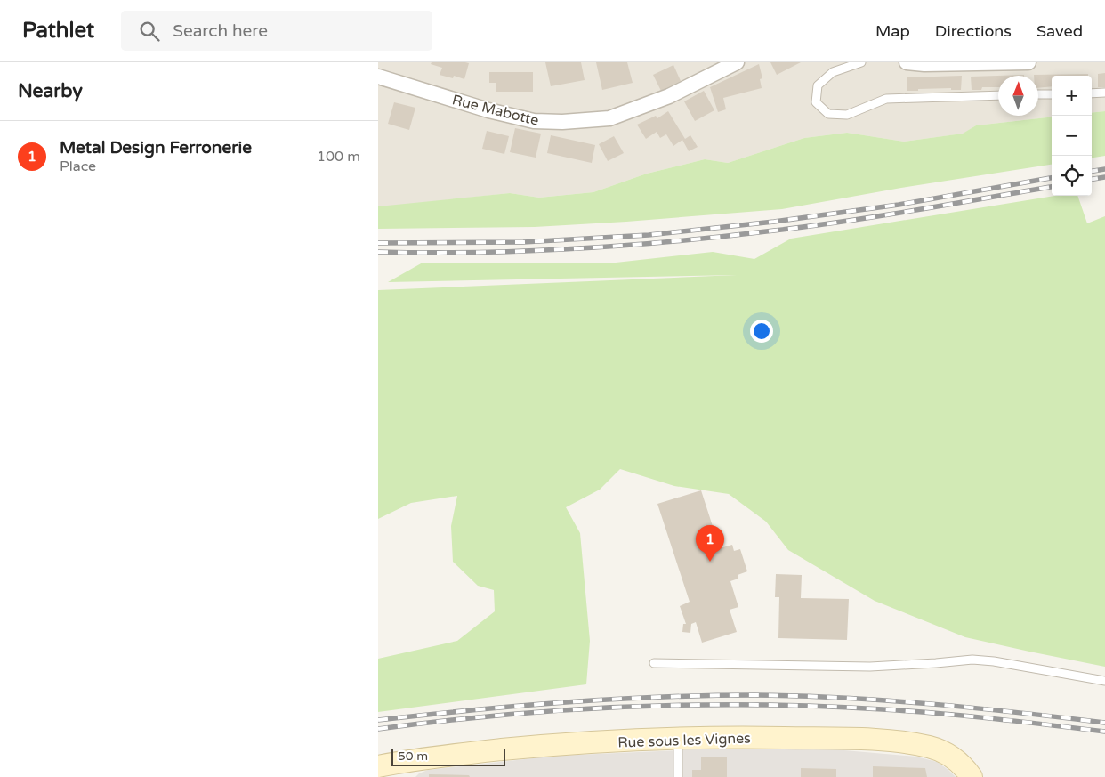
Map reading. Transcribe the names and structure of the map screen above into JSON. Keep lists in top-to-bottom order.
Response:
{
  "streets": {
    "street": ["Rue Mabotte", "Rue sous les Vignes"]
  },
  "scale_bar": "50 m",
  "north": "top",
  "page": {
    "header": "Pathlet",
    "search": "Search here",
    "nav": ["Map", "Directions", "Saved"],
    "heading": "Nearby",
    "map_buttons": ["+", "−"],
    "list": [
      {
        "mark": "1",
        "name": "Metal Design Ferronerie",
        "note": "Place",
        "value": "100 m"
      }
    ],
    "pins": "1",
    "scale": "50 m"
  }
}
